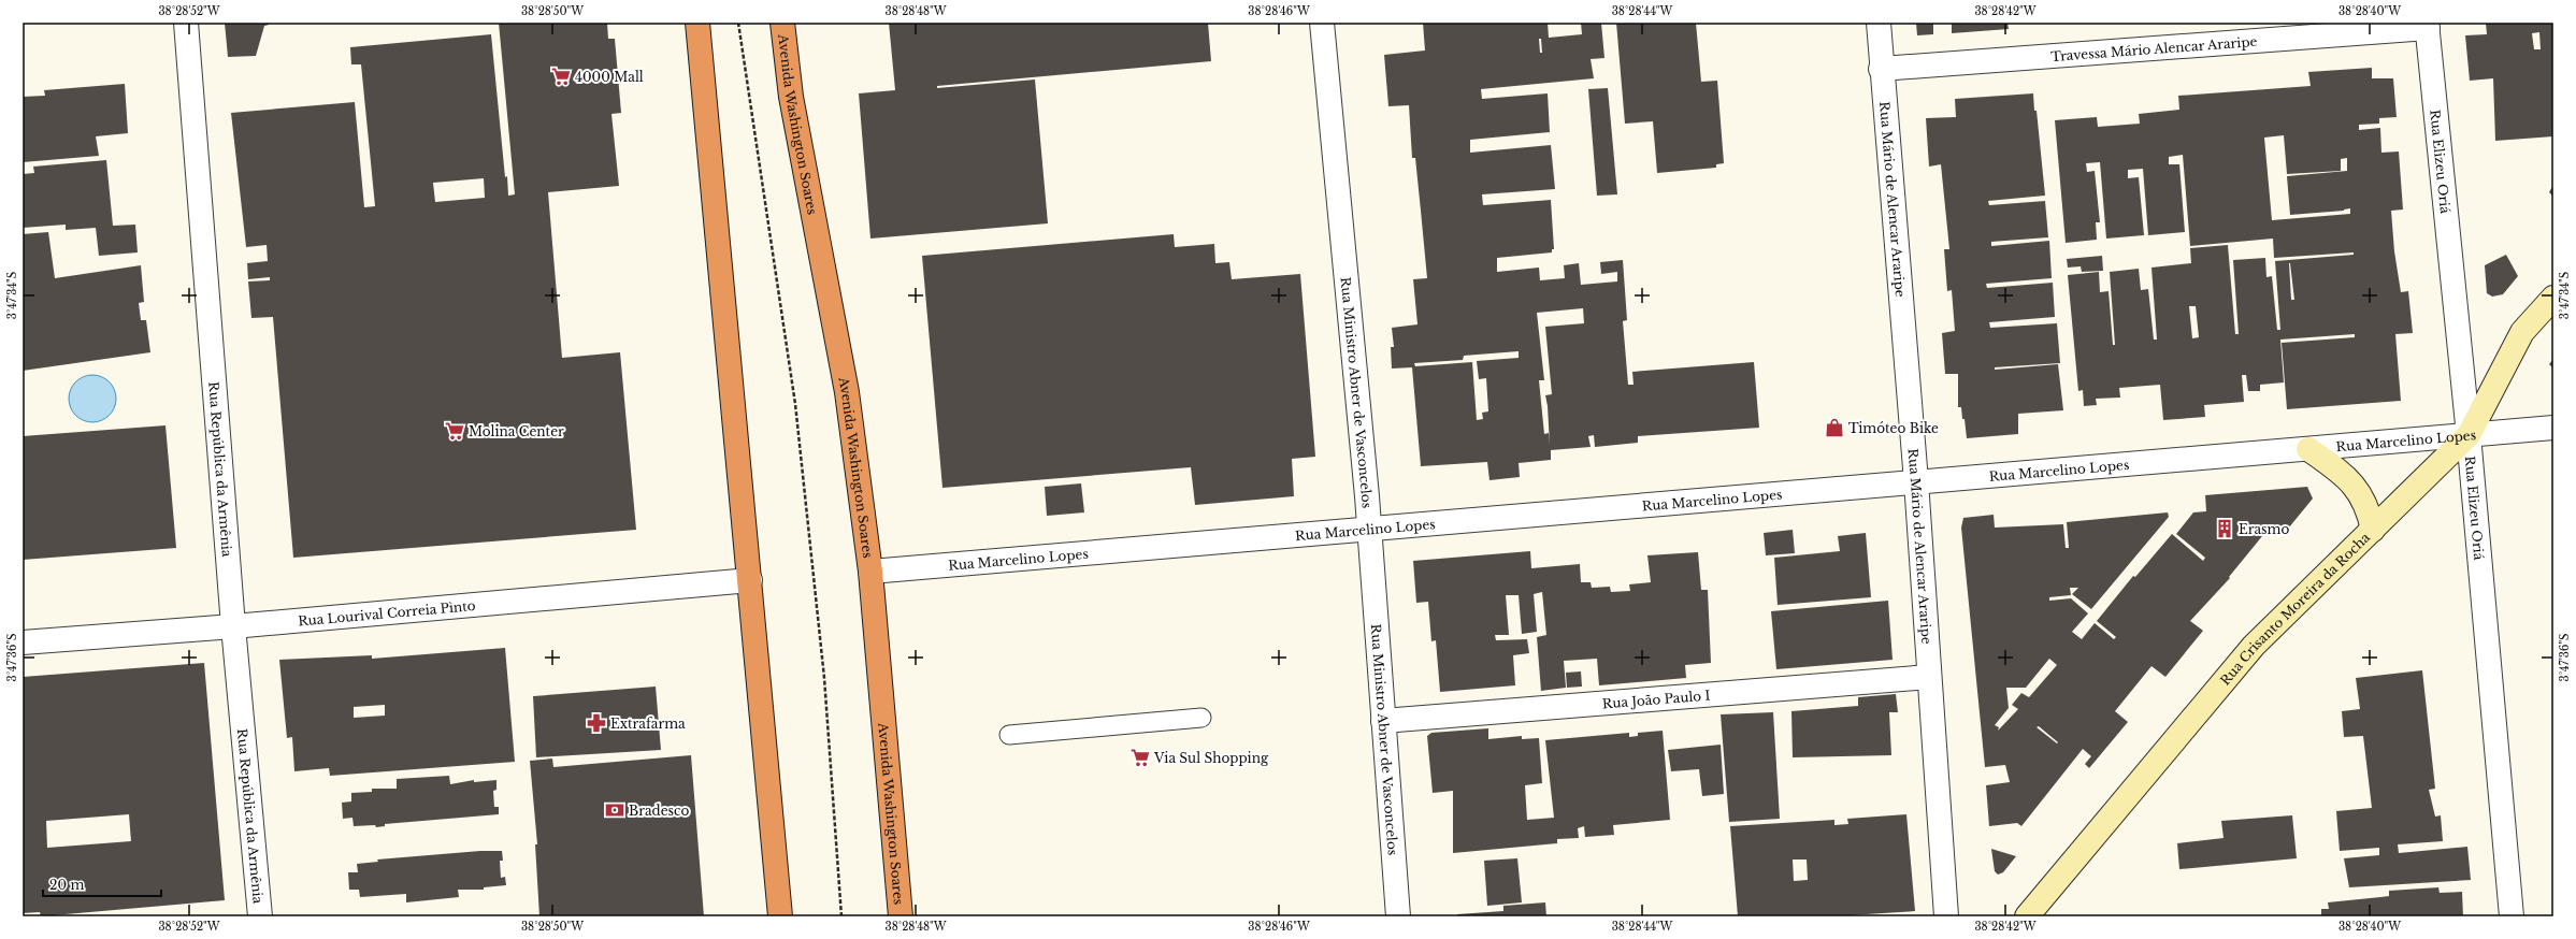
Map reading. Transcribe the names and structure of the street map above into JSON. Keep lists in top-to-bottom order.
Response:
{
  "streets": {
    "highway": ["Avenida Washington Soares"],
    "street": [
      "Travessa Mário Alencar Araripe",
      "Rua Elizeu Oriá",
      "Rua Mário de Alencar Araripe",
      "Rua Ministro Abner de Vasconcelos",
      "Rua Marcelino Lopes",
      "Rua República da Armênia",
      "Rua Crisanto Moreira da Rocha",
      "Rua Lourival Correia Pìnto",
      "Rua João Paulo I"
    ]
  },
  "crossings": [
    ["Travessa Mário Alencar Araripe", "Rua Elizeu Oriá"],
    ["Travessa Mário Alencar Araripe", "Rua Mário de Alencar Araripe"],
    ["Avenida Washington Soares", "Rua Marcelino Lopes"],
    ["Rua Elizeu Oriá", "Rua Marcelino Lopes"],
    ["Rua Elizeu Oriá", "Rua Crisanto Moreira da Rocha"],
    ["Rua Mário de Alencar Araripe", "Rua Marcelino Lopes"],
    ["Rua Mário de Alencar Araripe", "Rua João Paulo I"],
    ["Rua Ministro Abner de Vasconcelos", "Rua Marcelino Lopes"],
    ["Rua Ministro Abner de Vasconcelos", "Rua João Paulo I"],
    ["Rua Marcelino Lopes", "Rua Crisanto Moreira da Rocha"],
    ["Rua República da Armênia", "Rua Lourival Correia Pìnto"]
  ],
  "places": {
    "supermarket": ["4000 Mall", "Molina Center", "Via Sul Shopping"],
    "shop": ["Timóteo Bike"],
    "building": ["Erasmo"],
    "pharmacy": ["Extrafarma"],
    "bank": ["Bradesco"]
  },
  "scale_bar": "20 m",
  "coordinates": [
    "38°28'52\"W",
    "38°28'50\"W",
    "38°28'48\"W",
    "38°28'46\"W",
    "38°28'44\"W",
    "38°28'42\"W",
    "38°28'40\"W",
    "3°47'34\"S",
    "3°47'36\"S"
  ]
}
